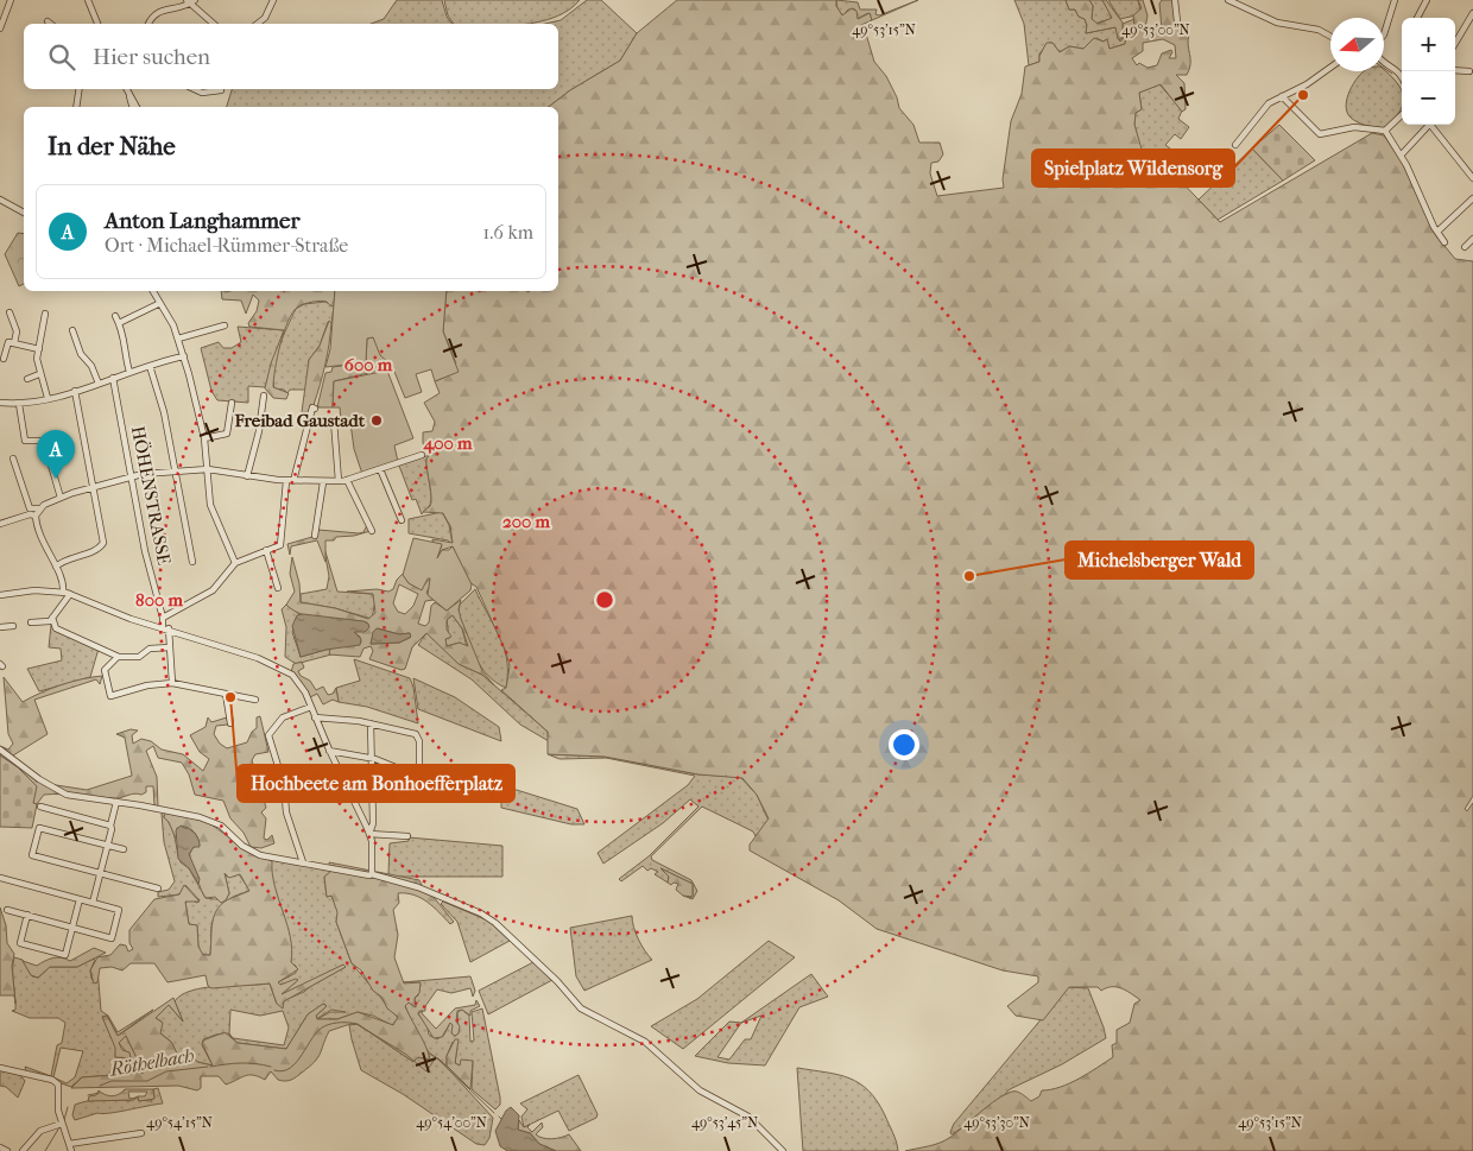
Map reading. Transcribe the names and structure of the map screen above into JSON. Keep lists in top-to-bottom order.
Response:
{
  "streets": {
    "street": ["HÖHENSTRASSE"]
  },
  "water": ["Röthelbach"],
  "places": [
    "Spielplatz Wildensorg",
    "Freibad Gaustadt",
    "Michelsberger Wald",
    "Hochbeete am Bonhoefferplatz"
  ],
  "north": "left",
  "page": {
    "map_buttons": ["+", "−"],
    "search": "Hier suchen",
    "heading": "In der Nähe",
    "list": [
      {
        "mark": "A",
        "name": "Anton Langhammer",
        "note": "Ort · Michael-Rümmer-Straße",
        "value": "1.6 km"
      }
    ],
    "pins": "A"
  },
  "coordinates": [
    "49°53'15\"N",
    "49°53'00\"N",
    "49°54'15\"N",
    "49°54'00\"N",
    "49°53'45\"N",
    "49°53'30\"N"
  ],
  "rings": [
    "600 m",
    "400 m",
    "200 m",
    "800 m"
  ]
}
